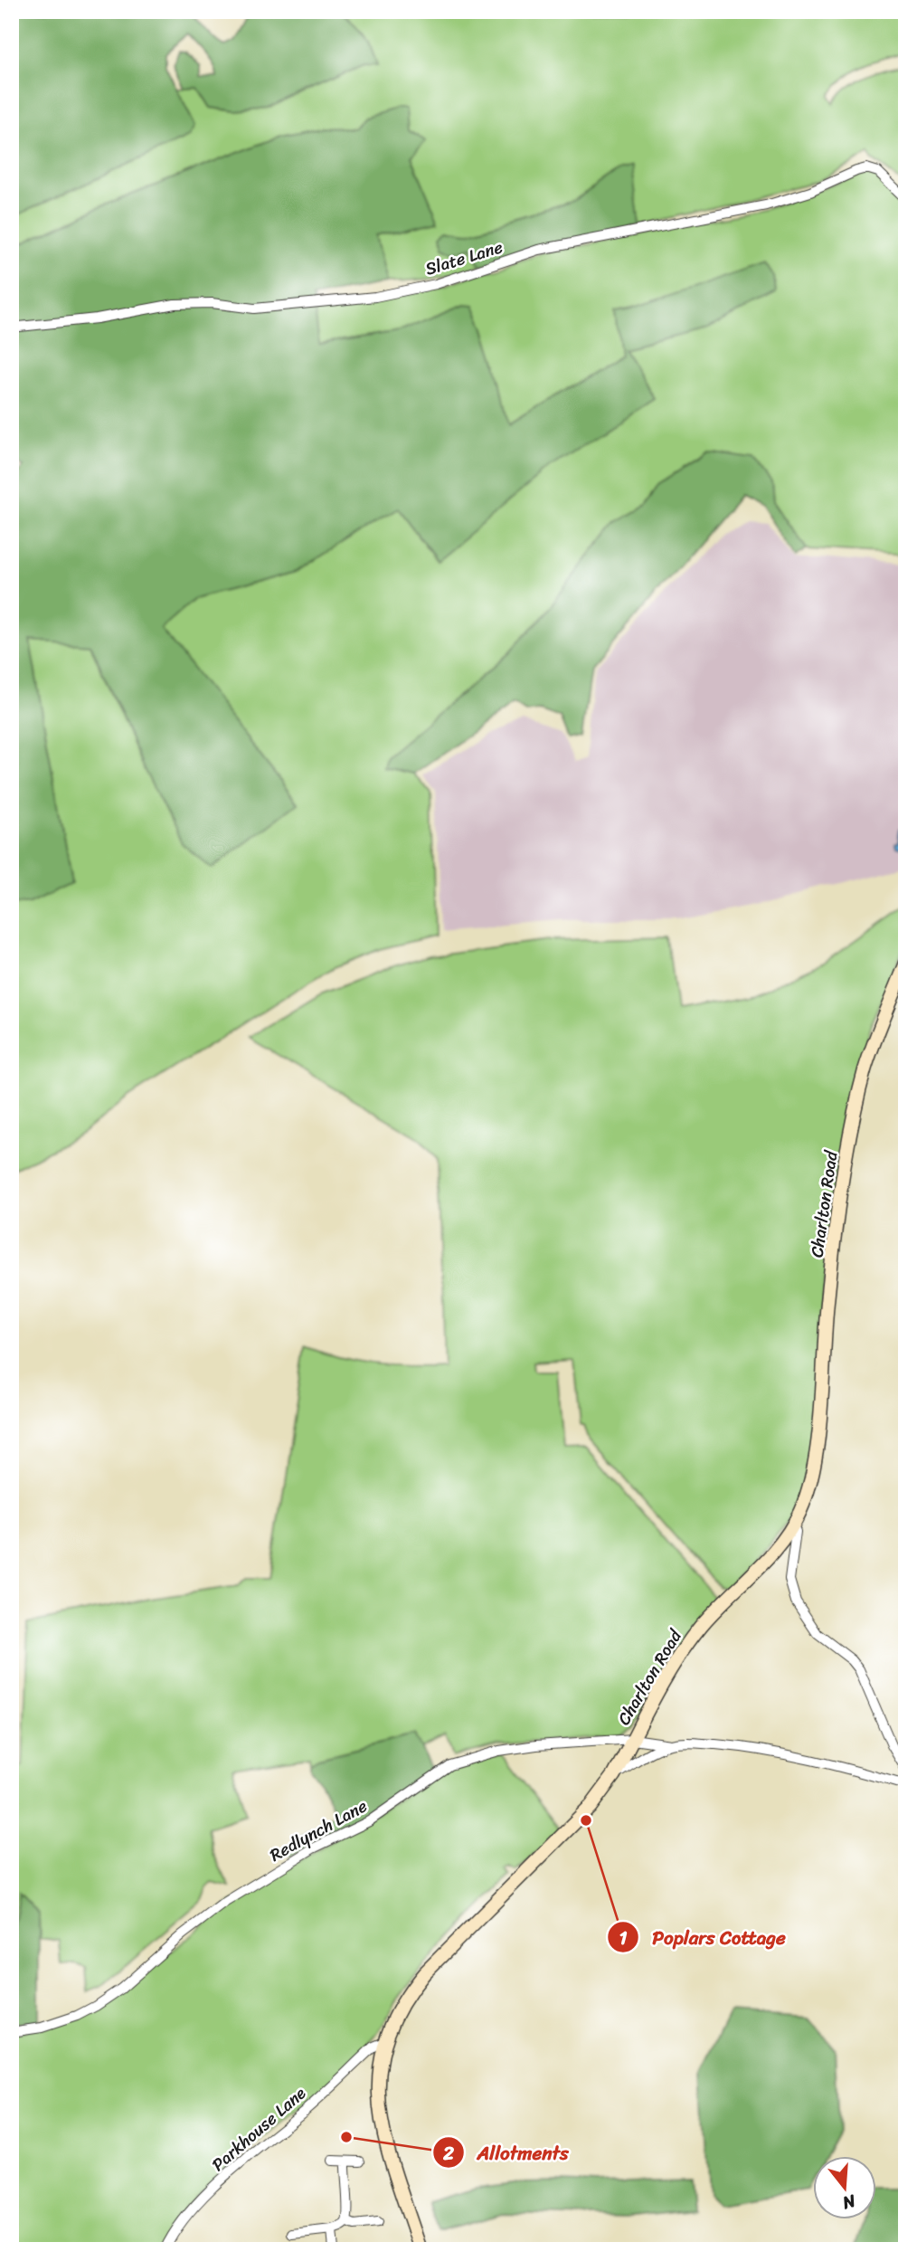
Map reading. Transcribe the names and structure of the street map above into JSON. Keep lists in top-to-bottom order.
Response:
{
  "streets": {
    "street": [
      "Slate Lane",
      "Charlton Road",
      "Redlynch Lane",
      "Parkhouse Lane"
    ]
  },
  "crossings": [
    ["Charlton Road", "Redlynch Lane"],
    ["Charlton Road", "Parkhouse Lane"]
  ],
  "places": ["Poplars Cottage", "Allotments"],
  "north": "bottom"
}
